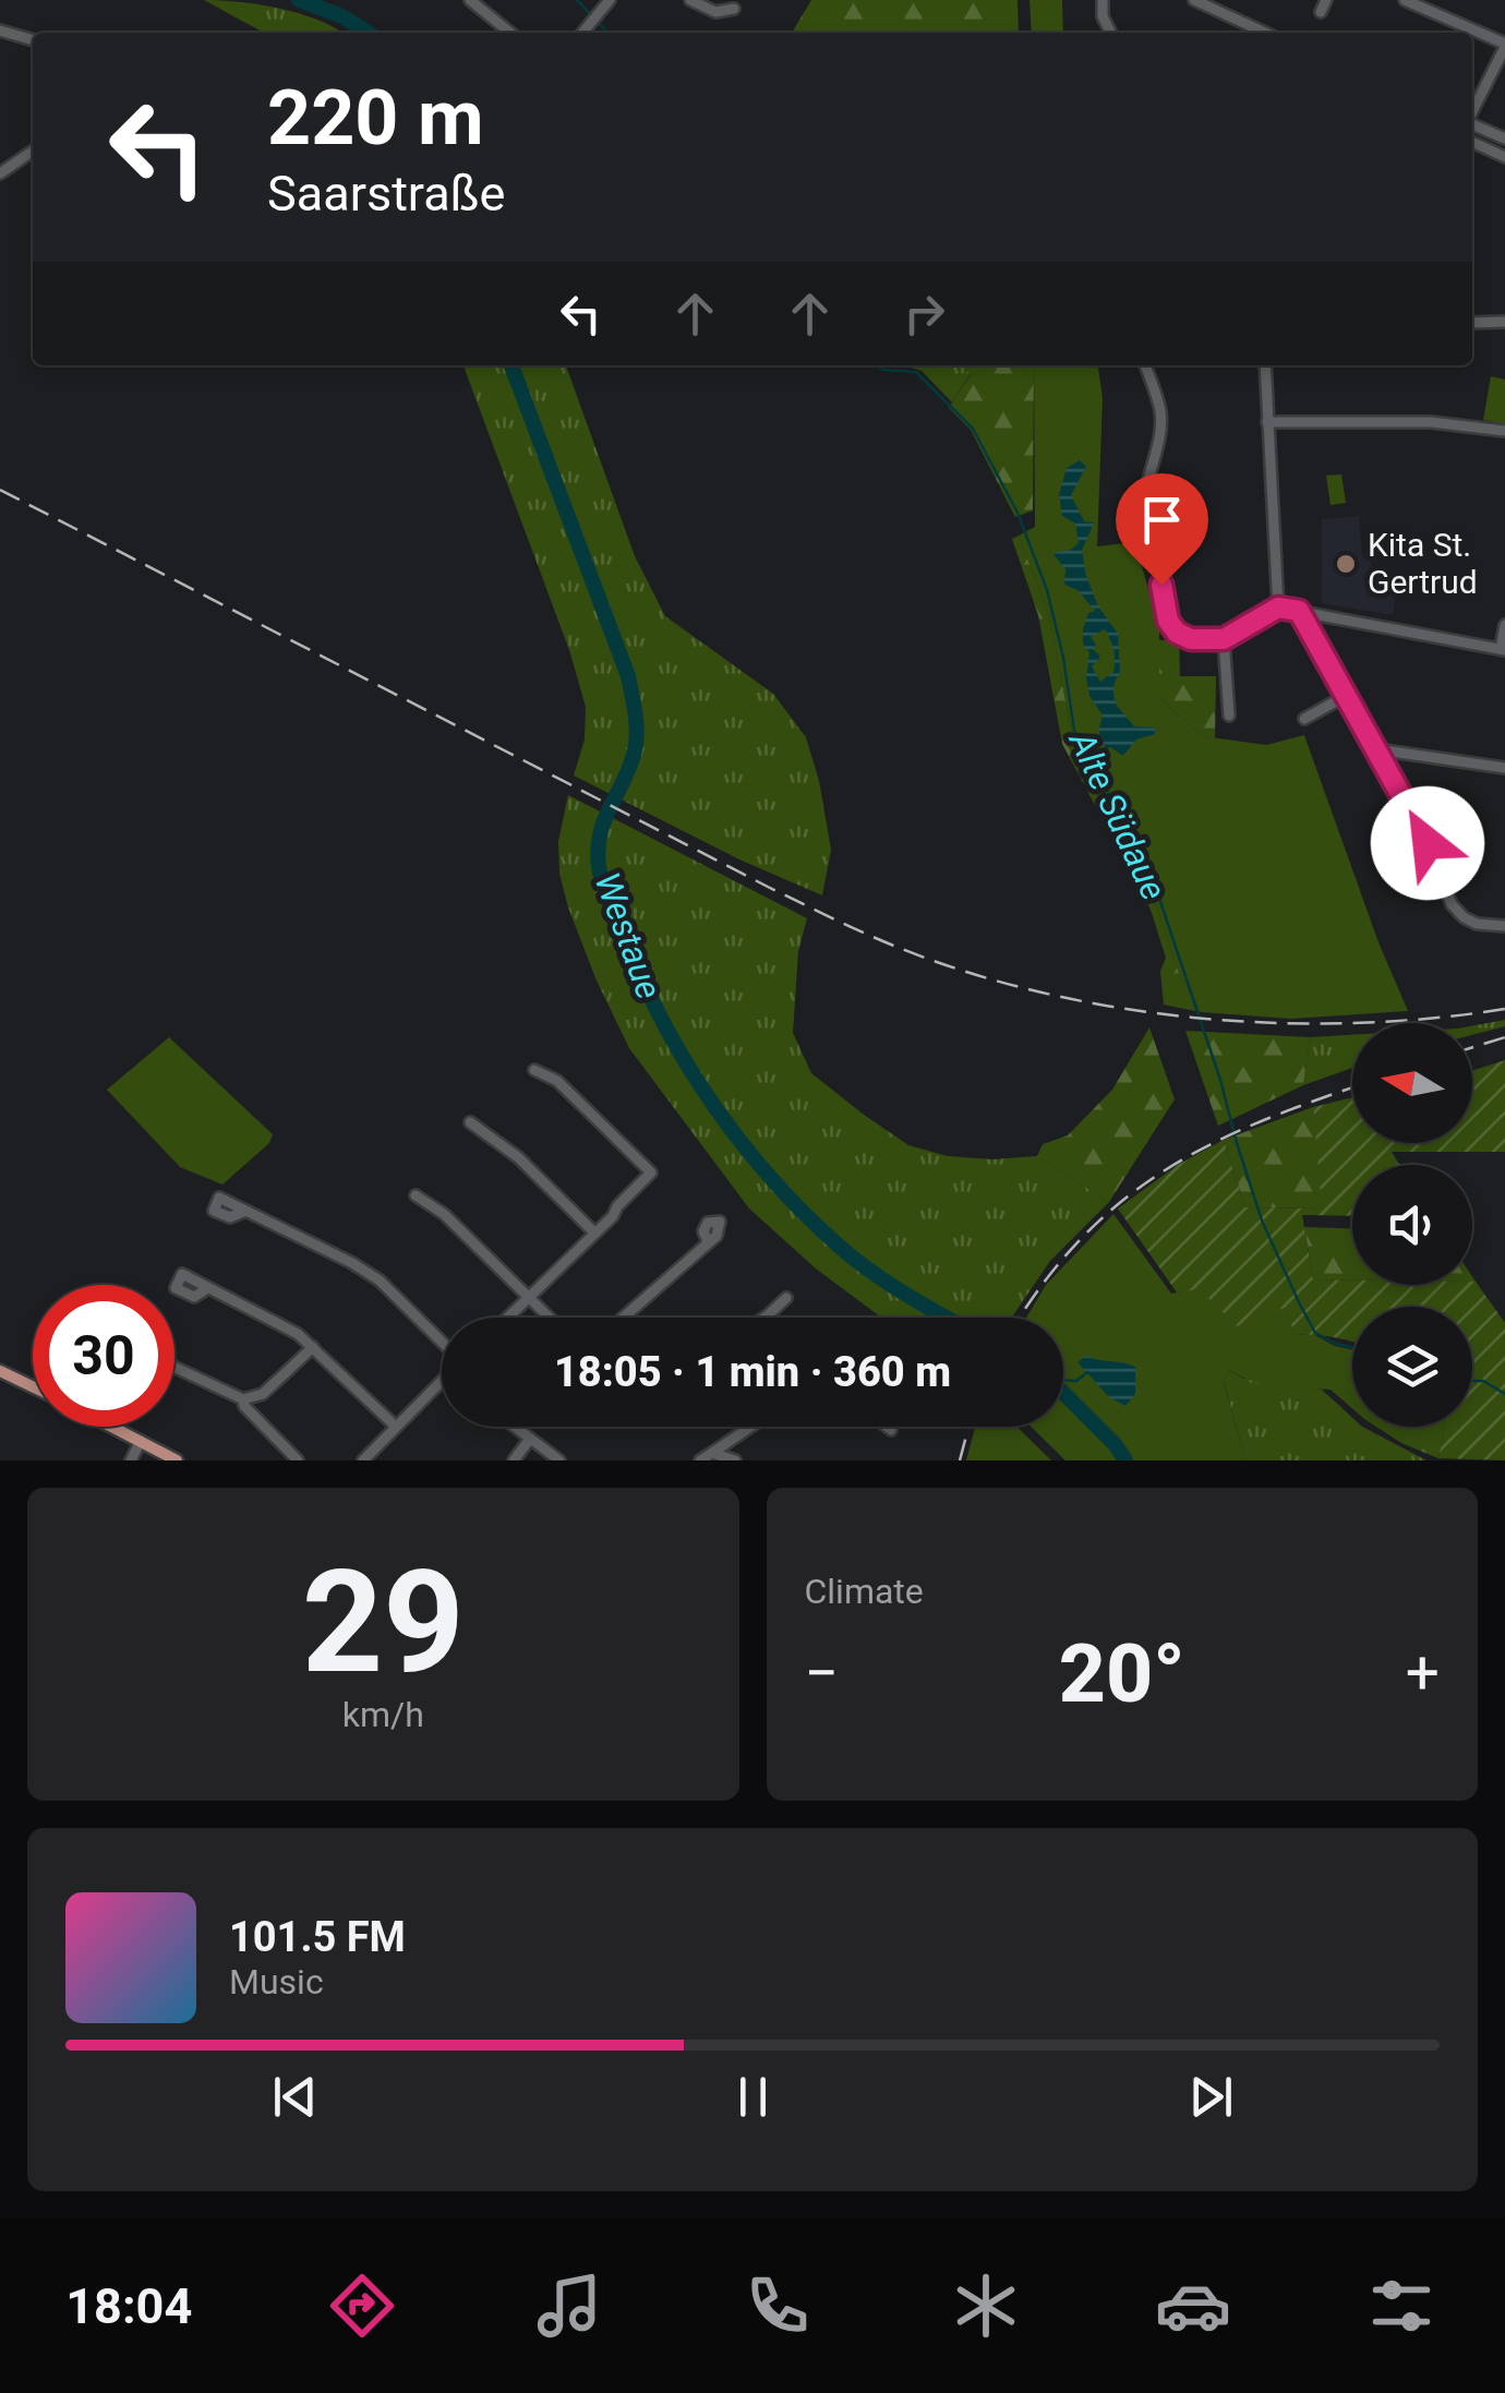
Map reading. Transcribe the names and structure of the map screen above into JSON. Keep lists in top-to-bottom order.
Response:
{
  "water": ["Alte Südaue", "Westaue"],
  "places": ["Kita St. Gertrud"],
  "north": "left",
  "page": {
    "turn": ["220 m", "Saarstraße"],
    "limit": "30",
    "trip": "18:05 · 1 min · 360 m",
    "tile": [
      ["29", "km/h"],
      "Climate"
    ],
    "heat": ["−", "20°", "+"],
    "song": ["101.5 FM", "Music"],
    "tabs": "18:04"
  }
}
